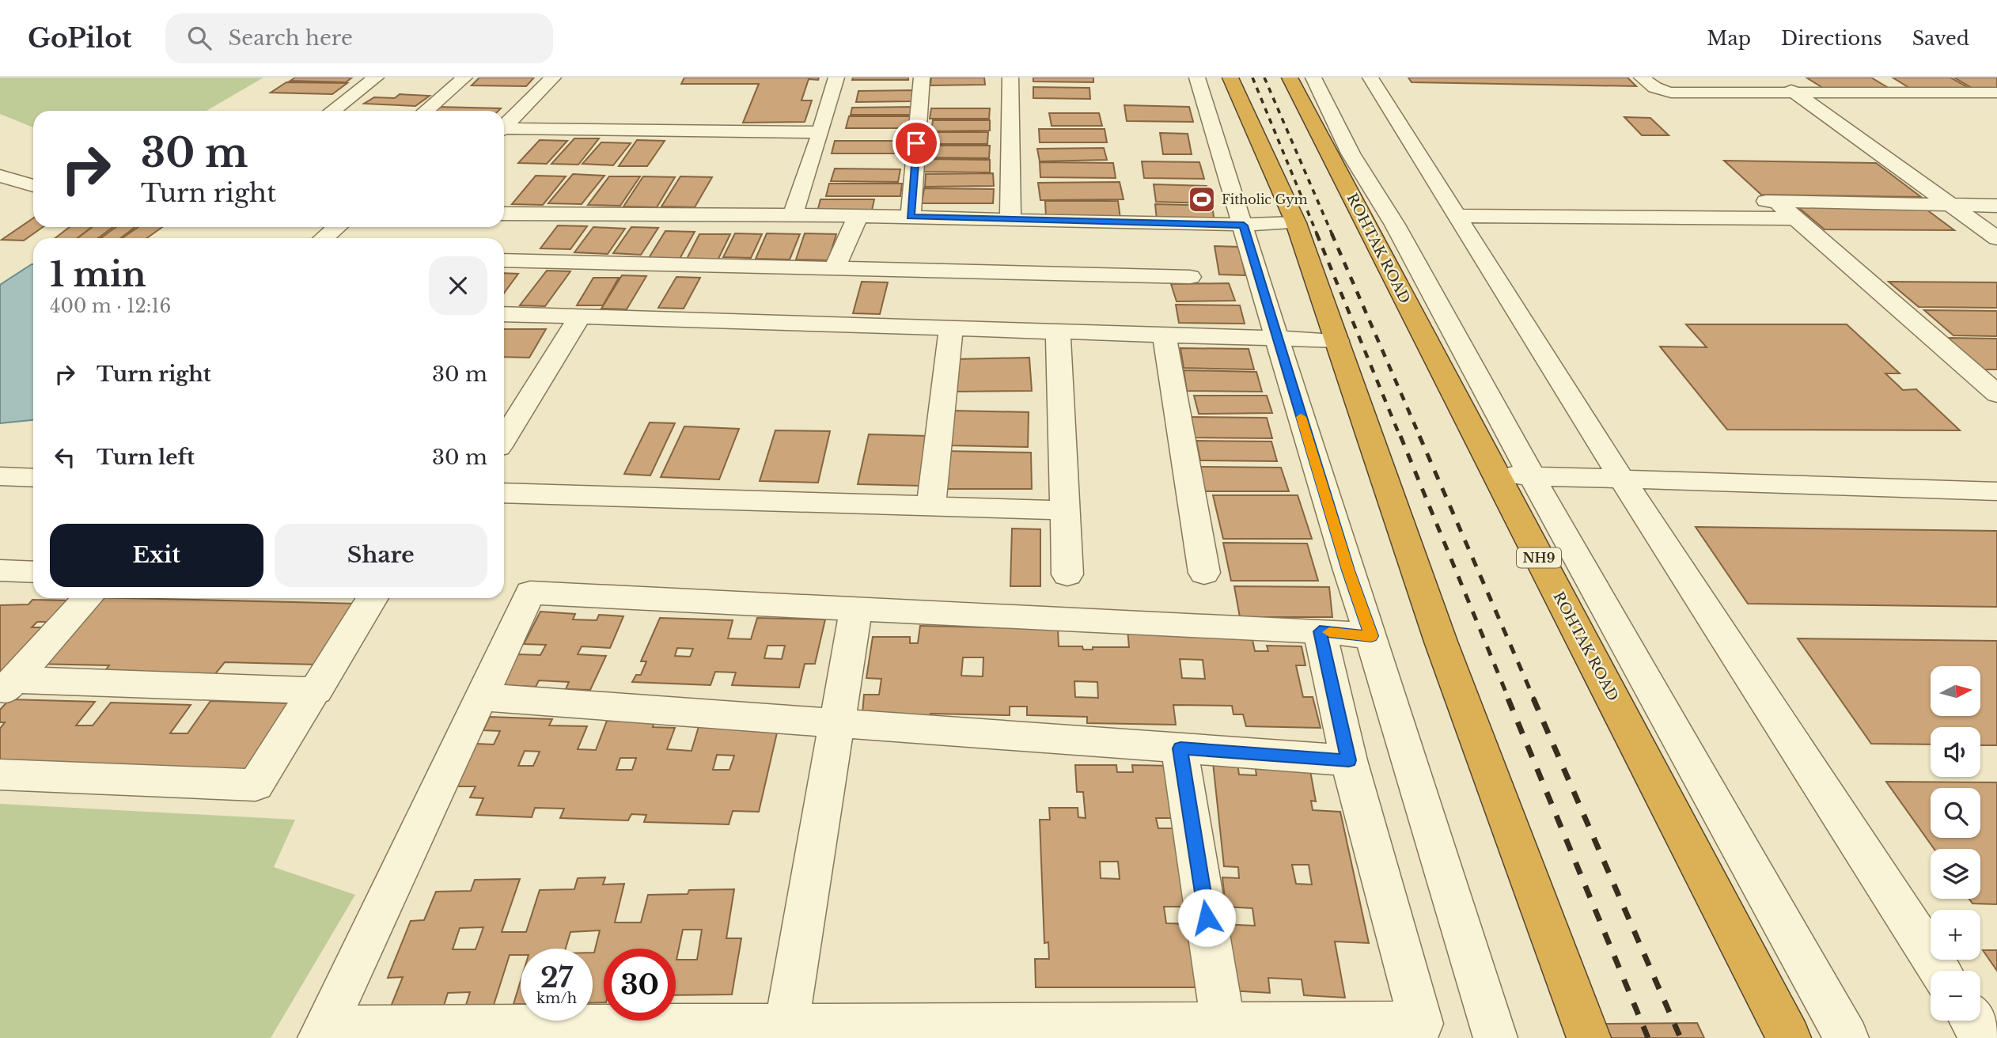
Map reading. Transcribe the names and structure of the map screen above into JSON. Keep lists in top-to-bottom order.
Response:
{
  "streets": {
    "highway": ["ROHTAK ROAD", "NH9"]
  },
  "places": {
    "sports": ["Fitholic Gym"]
  },
  "north": "right",
  "page": {
    "header": "GoPilot",
    "search": "Search here",
    "nav": ["Map", "Directions", "Saved"],
    "turn": ["30 m", "Turn right"],
    "heading": ["1 min", "400 m · 12:16"],
    "list": [
      {
        "name": "Turn right",
        "value": "30 m"
      },
      {
        "name": "Turn left",
        "value": "30 m"
      }
    ],
    "buttons": ["Exit", "Share"],
    "map_buttons": ["+", "−"],
    "speed": "27 km/h",
    "limit": "30"
  }
}
